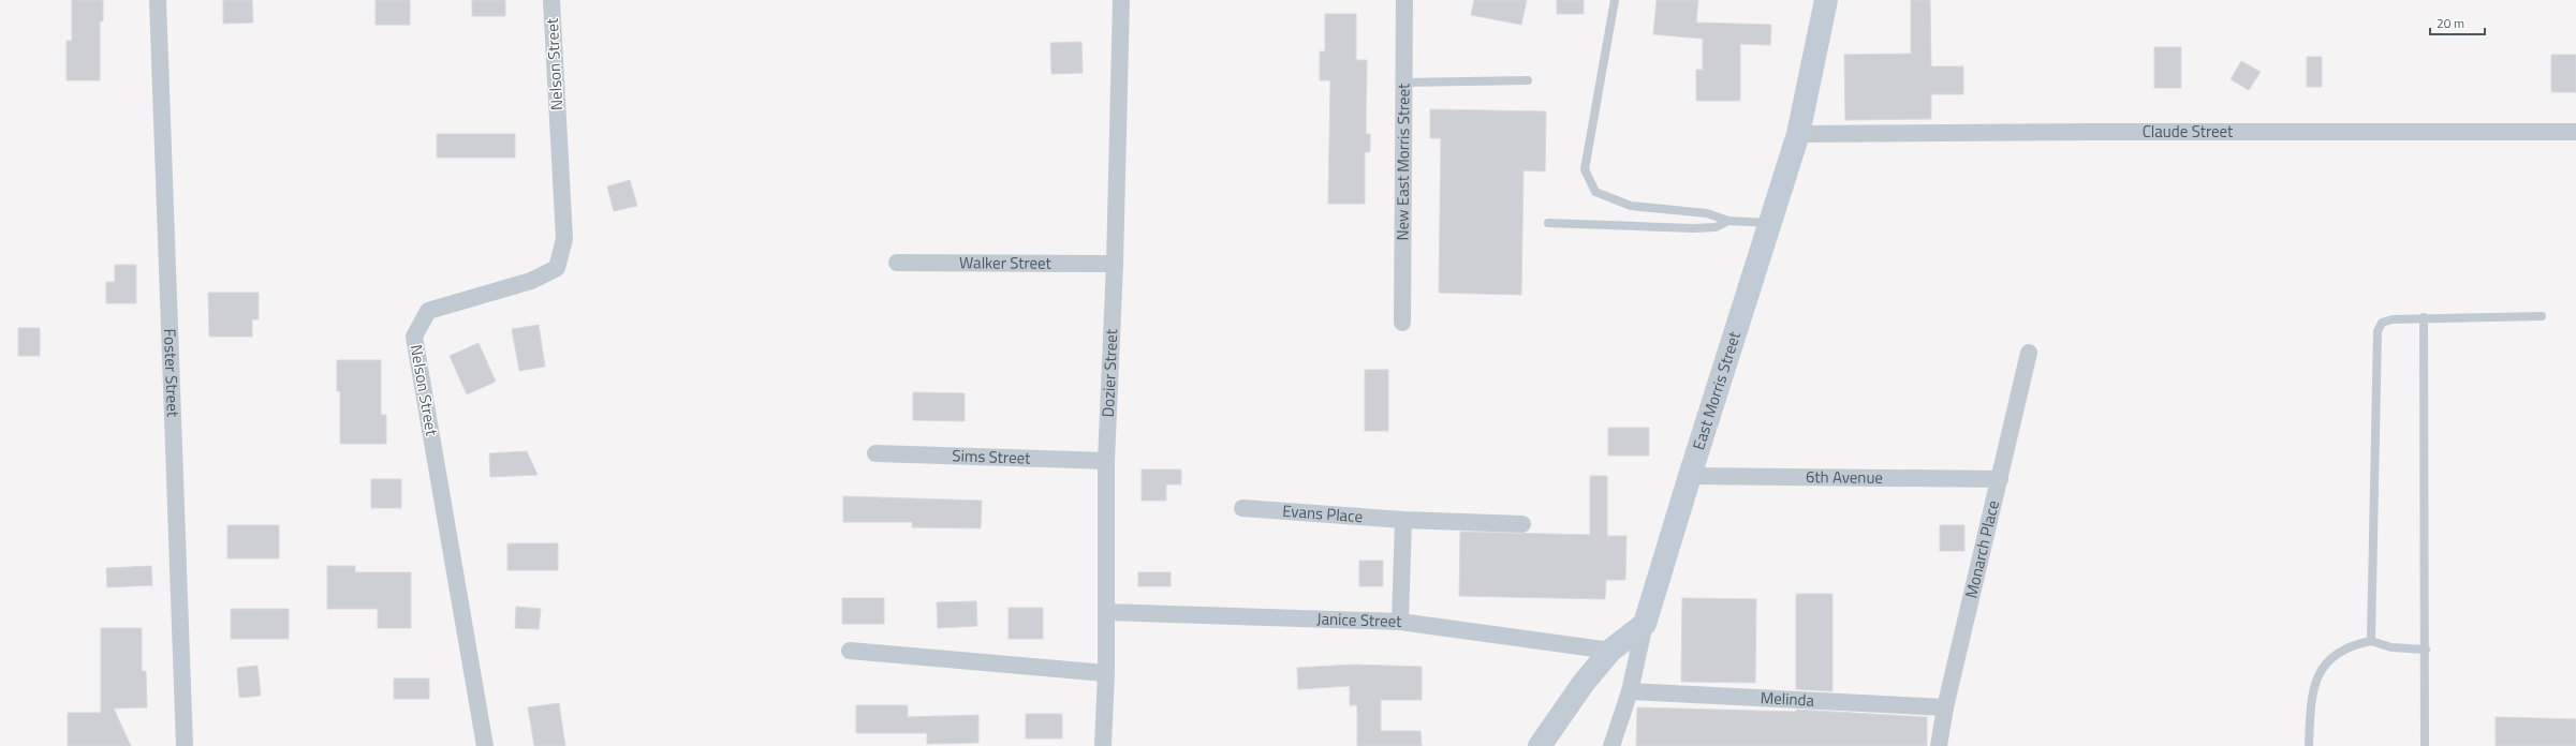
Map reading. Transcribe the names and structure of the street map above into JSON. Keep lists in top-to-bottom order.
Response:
{
  "streets": {
    "main road": ["East Morris Street"],
    "street": [
      "Nelson Street",
      "Claude Street",
      "New East Morris Street",
      "Walker Street",
      "Foster Street",
      "Dozier Street",
      "Sims Street",
      "6th Avenue",
      "Evans Place",
      "Monarch Place",
      "Janice Street",
      "Melinda"
    ]
  },
  "crossings": [
    ["Claude Street", "East Morris Street"],
    ["Walker Street", "Dozier Street"],
    ["Dozier Street", "Sims Street"],
    ["Dozier Street", "Janice Street"],
    ["East Morris Street", "6th Avenue"],
    ["6th Avenue", "Monarch Place"],
    ["Monarch Place", "Melinda"]
  ],
  "scale_bar": "20 m"
}
